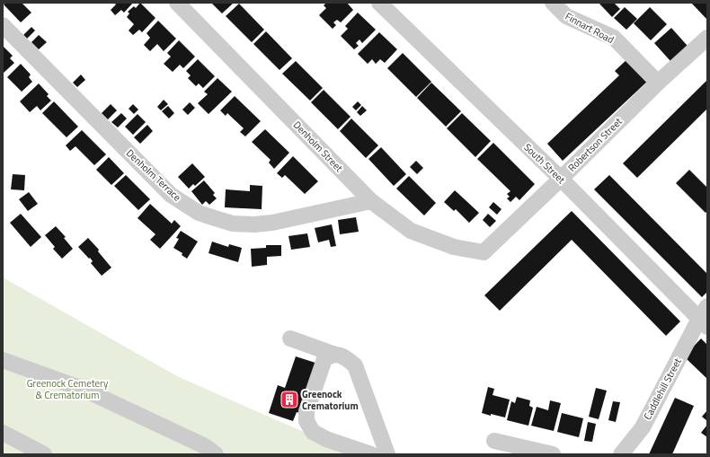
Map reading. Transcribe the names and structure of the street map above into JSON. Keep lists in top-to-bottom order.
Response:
{
  "streets": {
    "street": [
      "Finnart Road",
      "Robertson Street",
      "Denholm Street",
      "South Street",
      "Denholm Terrace",
      "Caddlehill Street"
    ]
  },
  "crossings": [
    ["Finnart Road", "Robertson Street"],
    ["Robertson Street", "Denholm Street"],
    ["Robertson Street", "South Street"],
    ["Denholm Street", "Denholm Terrace"],
    ["South Street", "Caddlehill Street"]
  ],
  "parks": ["Greenock Cemetery & Crematorium"],
  "places": {
    "building": ["Greenock Crematorium"]
  }
}
